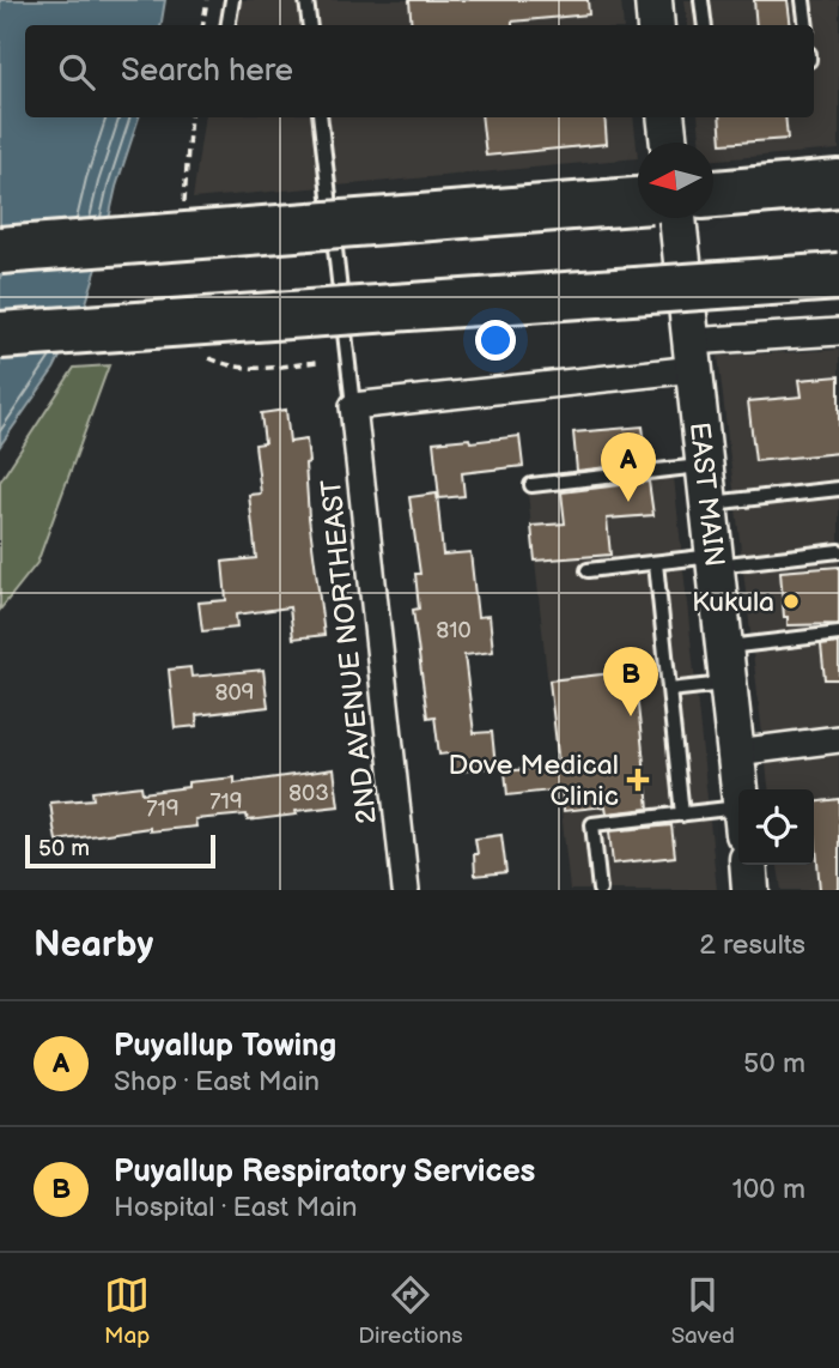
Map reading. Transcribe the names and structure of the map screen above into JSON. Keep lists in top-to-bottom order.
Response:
{
  "streets": {
    "main road": ["EAST MAIN"],
    "street": ["2ND AVENUE NORTHEAST"]
  },
  "places": {
    "other": ["Kukula"],
    "health": ["Dove Medical Clinic"]
  },
  "house_numbers": [
    "810",
    "809",
    "803",
    "719",
    "719"
  ],
  "scale_bar": "50 m",
  "north": "left",
  "page": {
    "search": "Search here",
    "pins": ["A", "B"],
    "scale": "50 m",
    "heading": ["Nearby", "2 results"],
    "list": [
      {
        "mark": "A",
        "name": "Puyallup Towing",
        "note": "Shop · East Main",
        "value": "50 m"
      },
      {
        "mark": "B",
        "name": "Puyallup Respiratory Services",
        "note": "Hospital · East Main",
        "value": "100 m"
      }
    ],
    "nav": ["Map", "Directions", "Saved"]
  }
}
